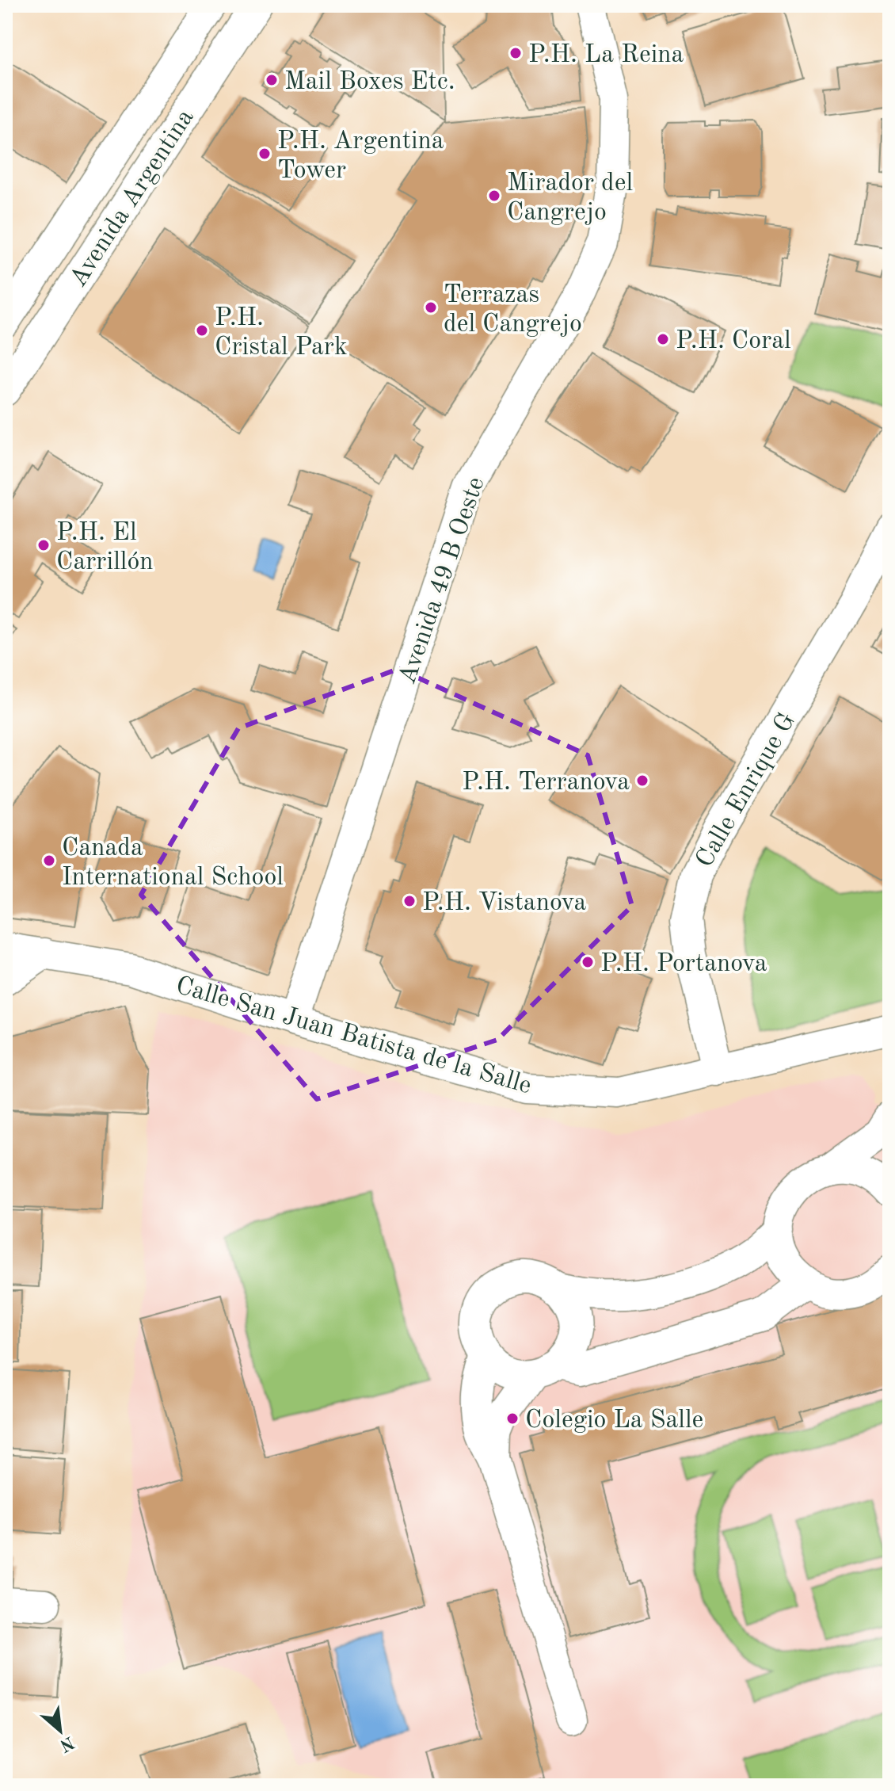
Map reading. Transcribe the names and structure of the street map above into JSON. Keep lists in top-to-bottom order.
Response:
{
  "streets": {
    "street": [
      "Avenida Argentina",
      "Avenida 49 B Oeste",
      "Calle Enrique G",
      "Calle San Juan Batista de la Salle"
    ]
  },
  "crossings": [
    ["Avenida 49 B Oeste", "Calle San Juan Batista de la Salle"],
    ["Calle Enrique G", "Calle San Juan Batista de la Salle"]
  ],
  "places": [
    "P.H. La Reina",
    "Mail Boxes Etc.",
    "P.H. Argentina Tower",
    "Mirador del Cangrejo",
    "Terrazas del Cangrejo",
    "P.H. Cristal Park",
    "P.H. Coral",
    "P.H. El Carrillón",
    "P.H. Terranova",
    "Canada International School",
    "P.H. Vistanova",
    "P.H. Portanova",
    "Colegio La Salle"
  ],
  "north": "bottom right"
}
